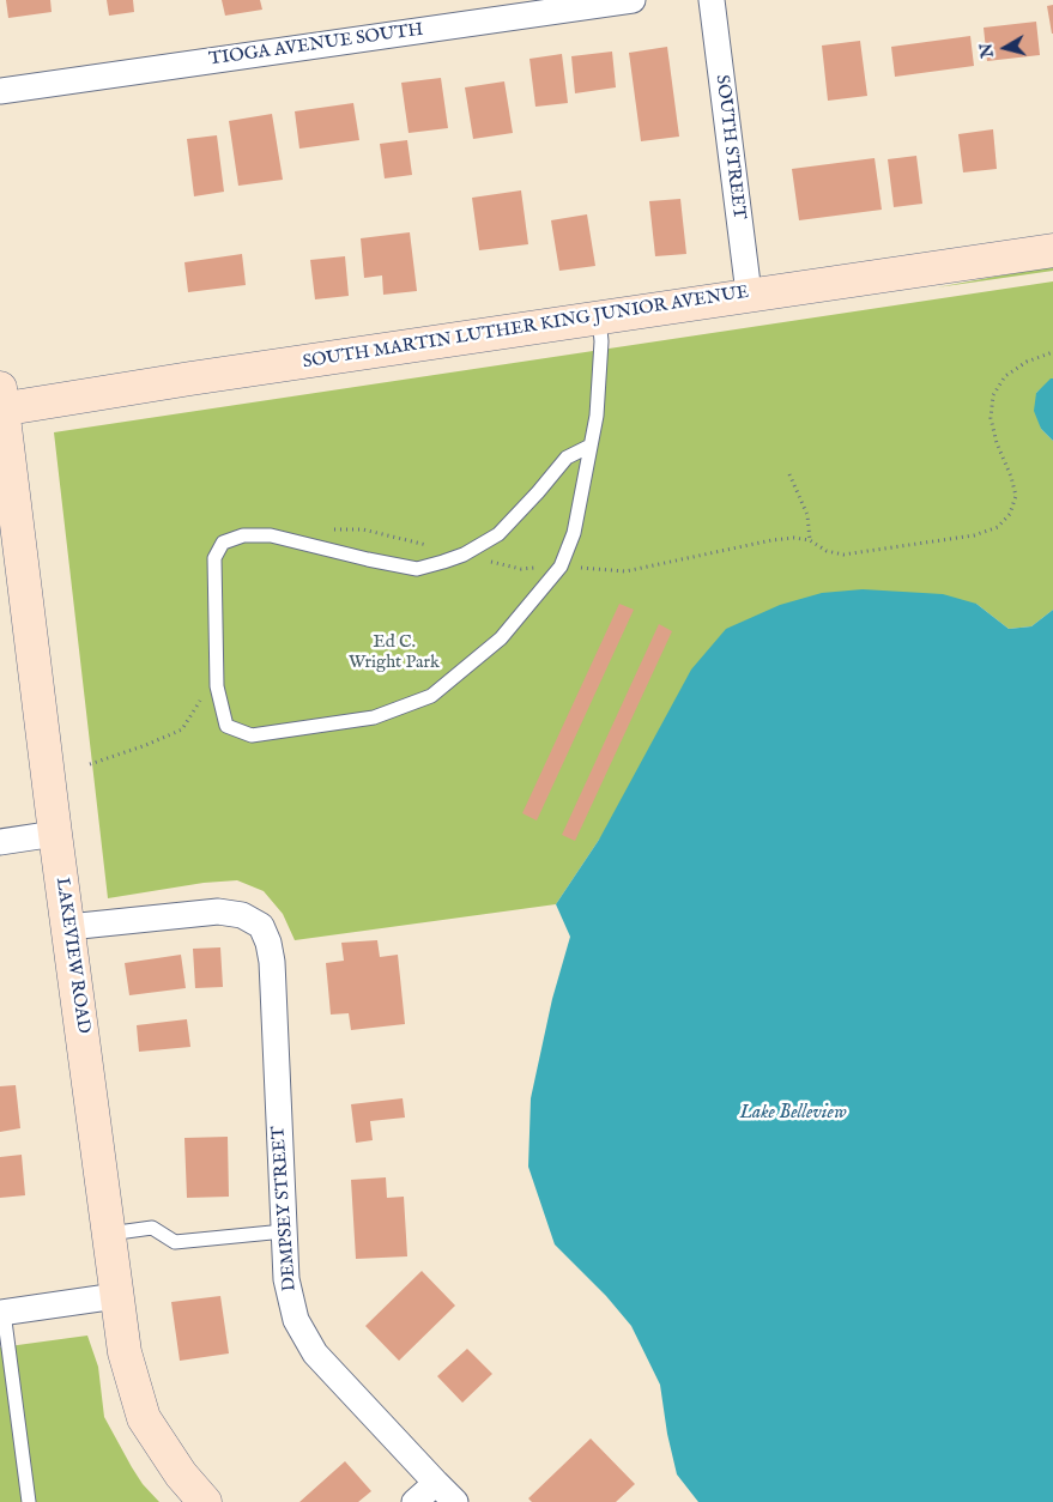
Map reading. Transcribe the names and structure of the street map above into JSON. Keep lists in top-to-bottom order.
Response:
{
  "streets": {
    "street": [
      "TIOGA AVENUE SOUTH",
      "SOUTH STREET",
      "SOUTH MARTIN LUTHER KING JUNIOR AVENUE",
      "LAKEVIEW ROAD",
      "DEMPSEY STREET"
    ]
  },
  "crossings": [
    ["SOUTH STREET", "SOUTH MARTIN LUTHER KING JUNIOR AVENUE"],
    ["SOUTH MARTIN LUTHER KING JUNIOR AVENUE", "LAKEVIEW ROAD"],
    ["LAKEVIEW ROAD", "DEMPSEY STREET"]
  ],
  "water": ["Lake Belleview"],
  "parks": ["Ed C. Wright Park"],
  "north": "left"
}
